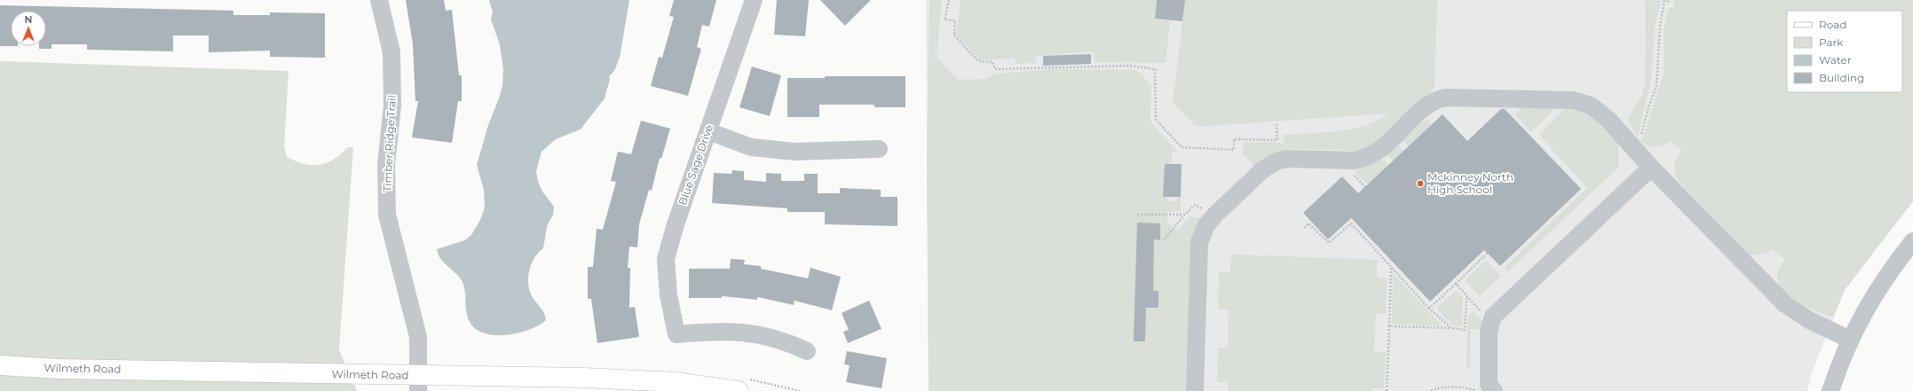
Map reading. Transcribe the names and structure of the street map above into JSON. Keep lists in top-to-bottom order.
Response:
{
  "streets": {
    "main road": ["Wilmeth Road"],
    "street": ["Timber Ridge Trail", "Blue Sage Drive"]
  },
  "crossings": [
    ["Timber Ridge Trail", "Wilmeth Road"]
  ],
  "places": ["Mckinney North High School"],
  "legend": [
    "Road",
    "Park",
    "Water",
    "Building"
  ],
  "north": "top"
}
